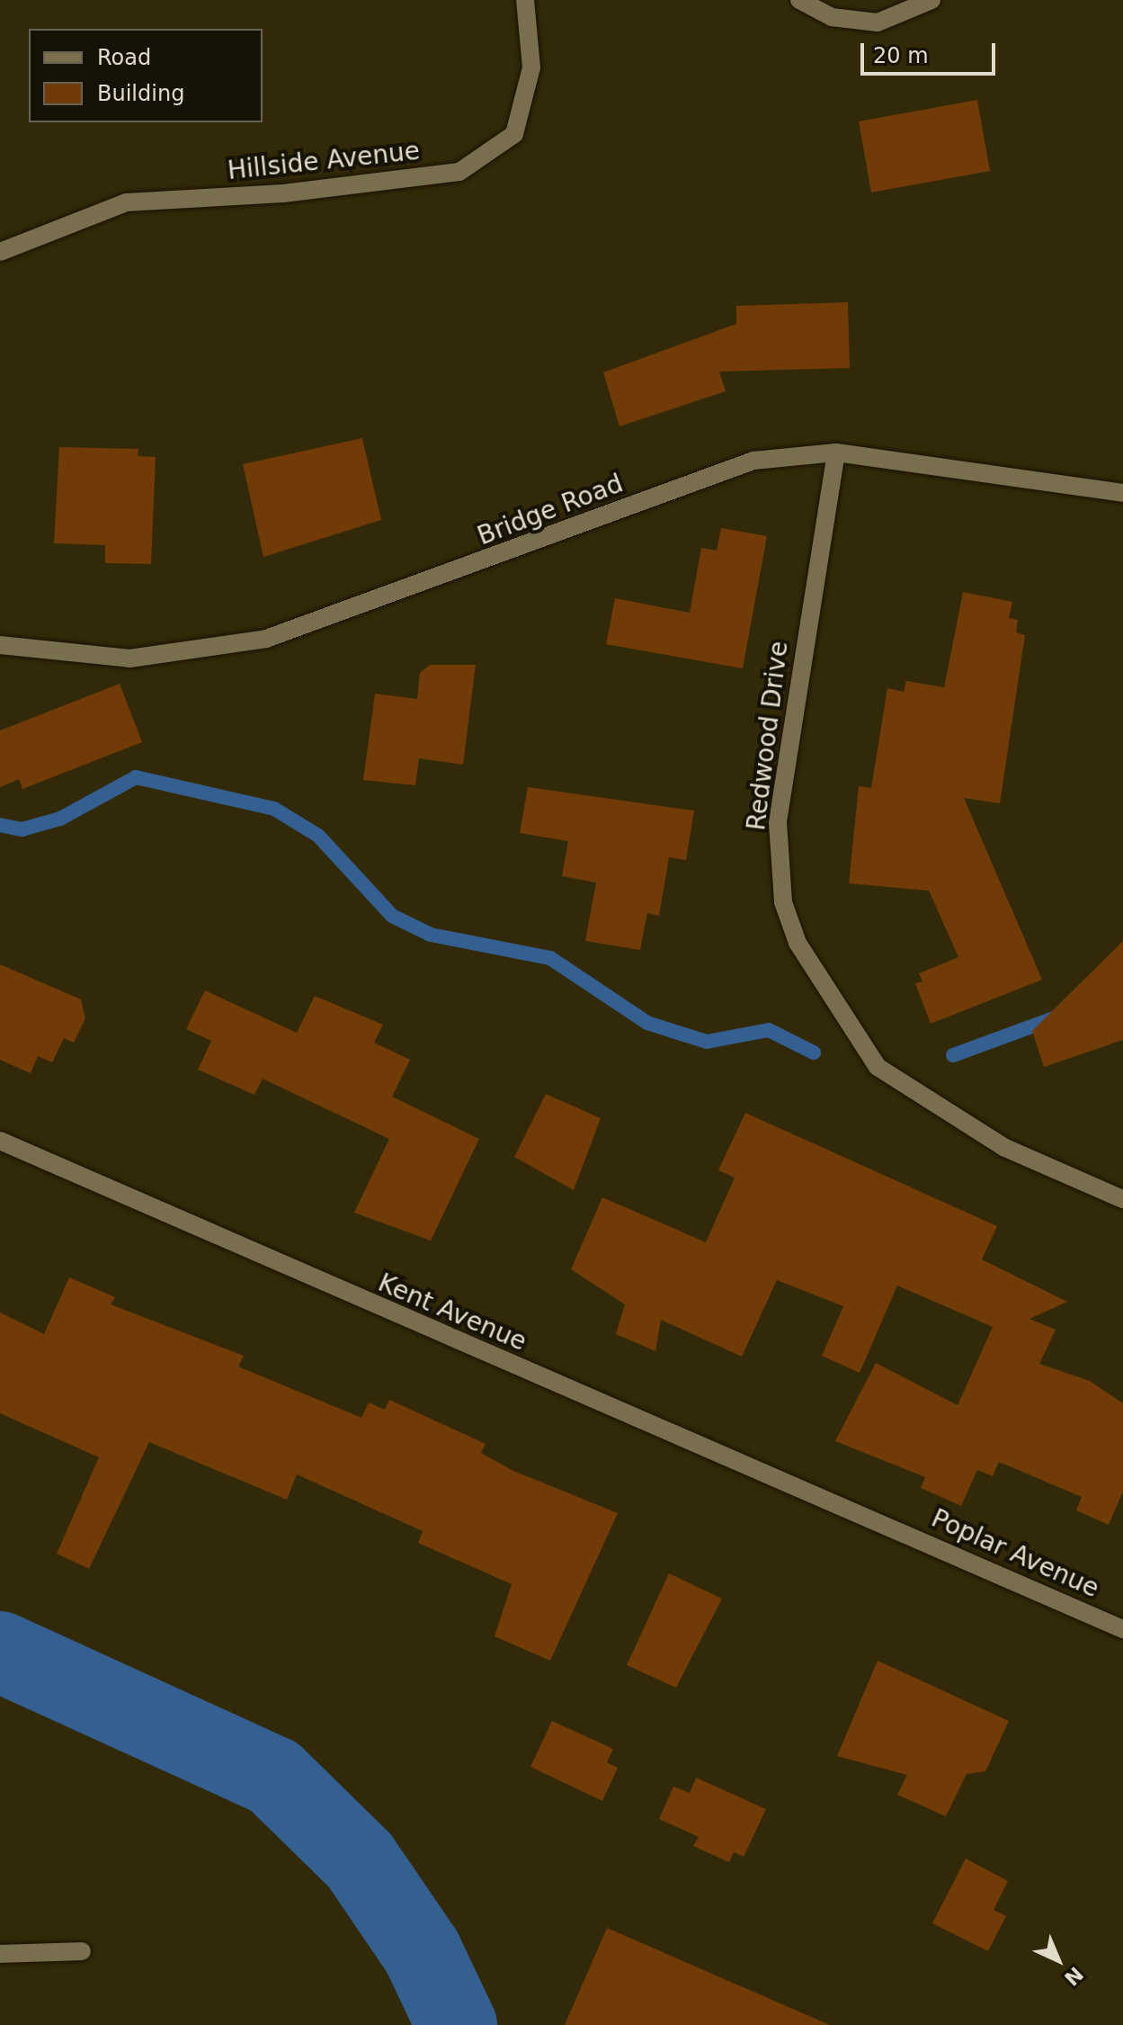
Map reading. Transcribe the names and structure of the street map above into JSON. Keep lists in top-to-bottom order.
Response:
{
  "streets": {
    "street": [
      "Hillside Avenue",
      "Bridge Road",
      "Redwood Drive",
      "Kent Avenue",
      "Poplar Avenue"
    ]
  },
  "crossings": [
    ["Bridge Road", "Redwood Drive"],
    ["Kent Avenue", "Poplar Avenue"]
  ],
  "legend": ["Road", "Building"],
  "scale_bar": "20 m",
  "north": "bottom right"
}
